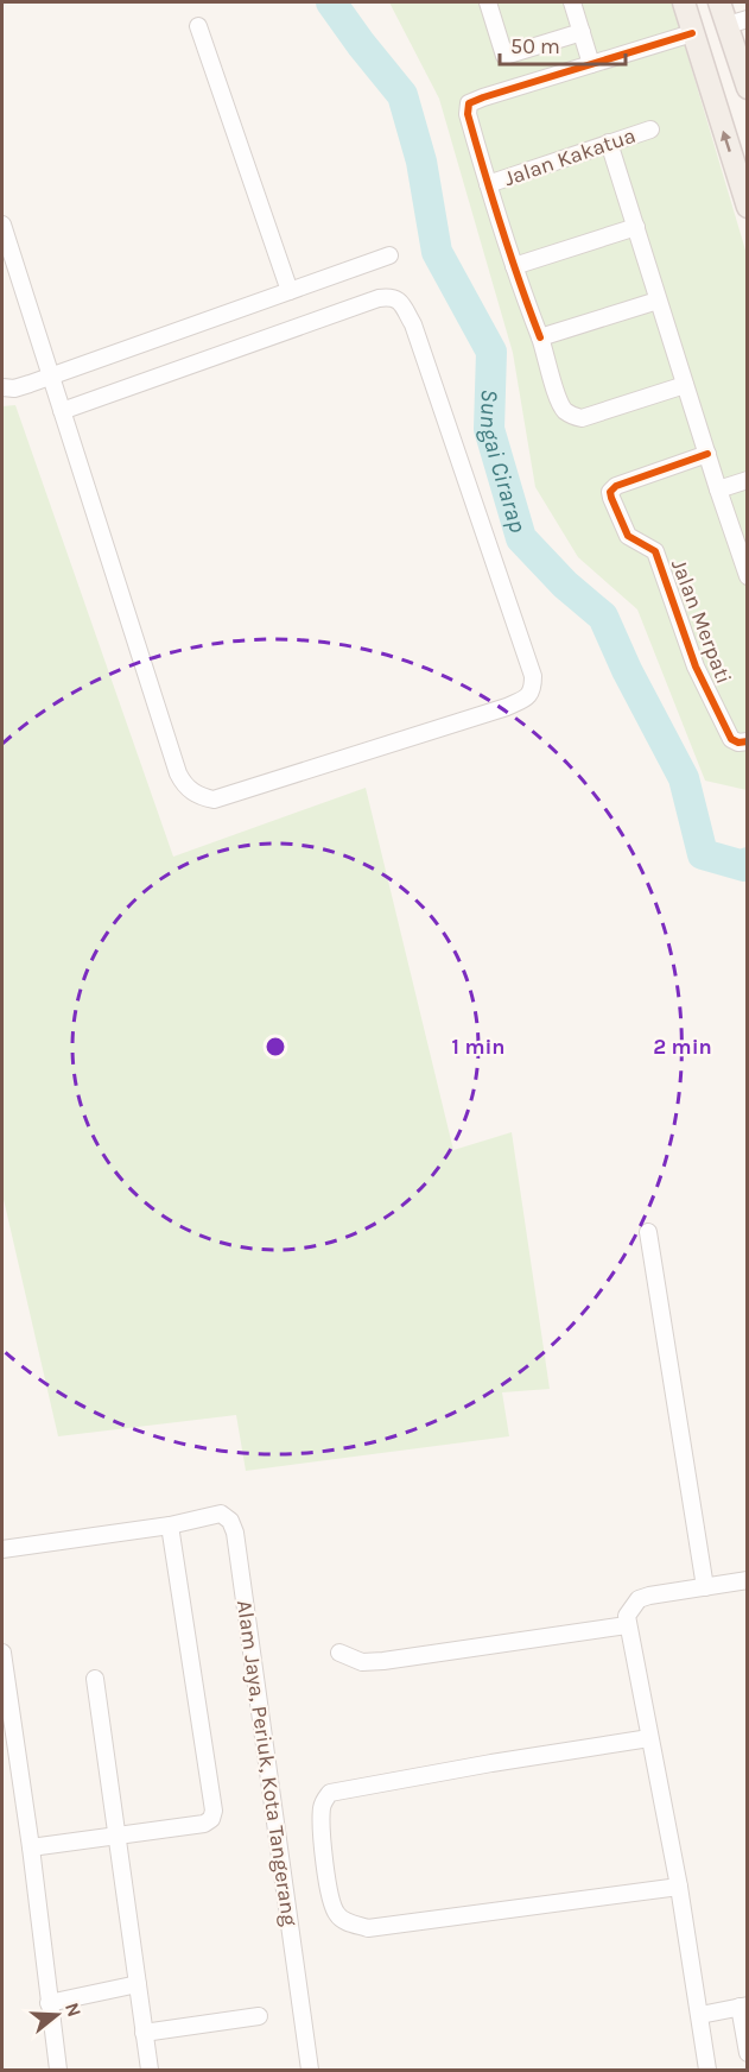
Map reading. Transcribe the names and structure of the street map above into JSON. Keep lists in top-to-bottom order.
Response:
{
  "streets": {
    "street": ["Jalan Kakatua", "Jalan Merpati", "Alam Jaya, Periuk, Kota Tangerang"]
  },
  "water": ["Sungai Cirarap"],
  "scale_bar": "50 m",
  "north": "right",
  "rings": ["1 min", "2 min"]
}
